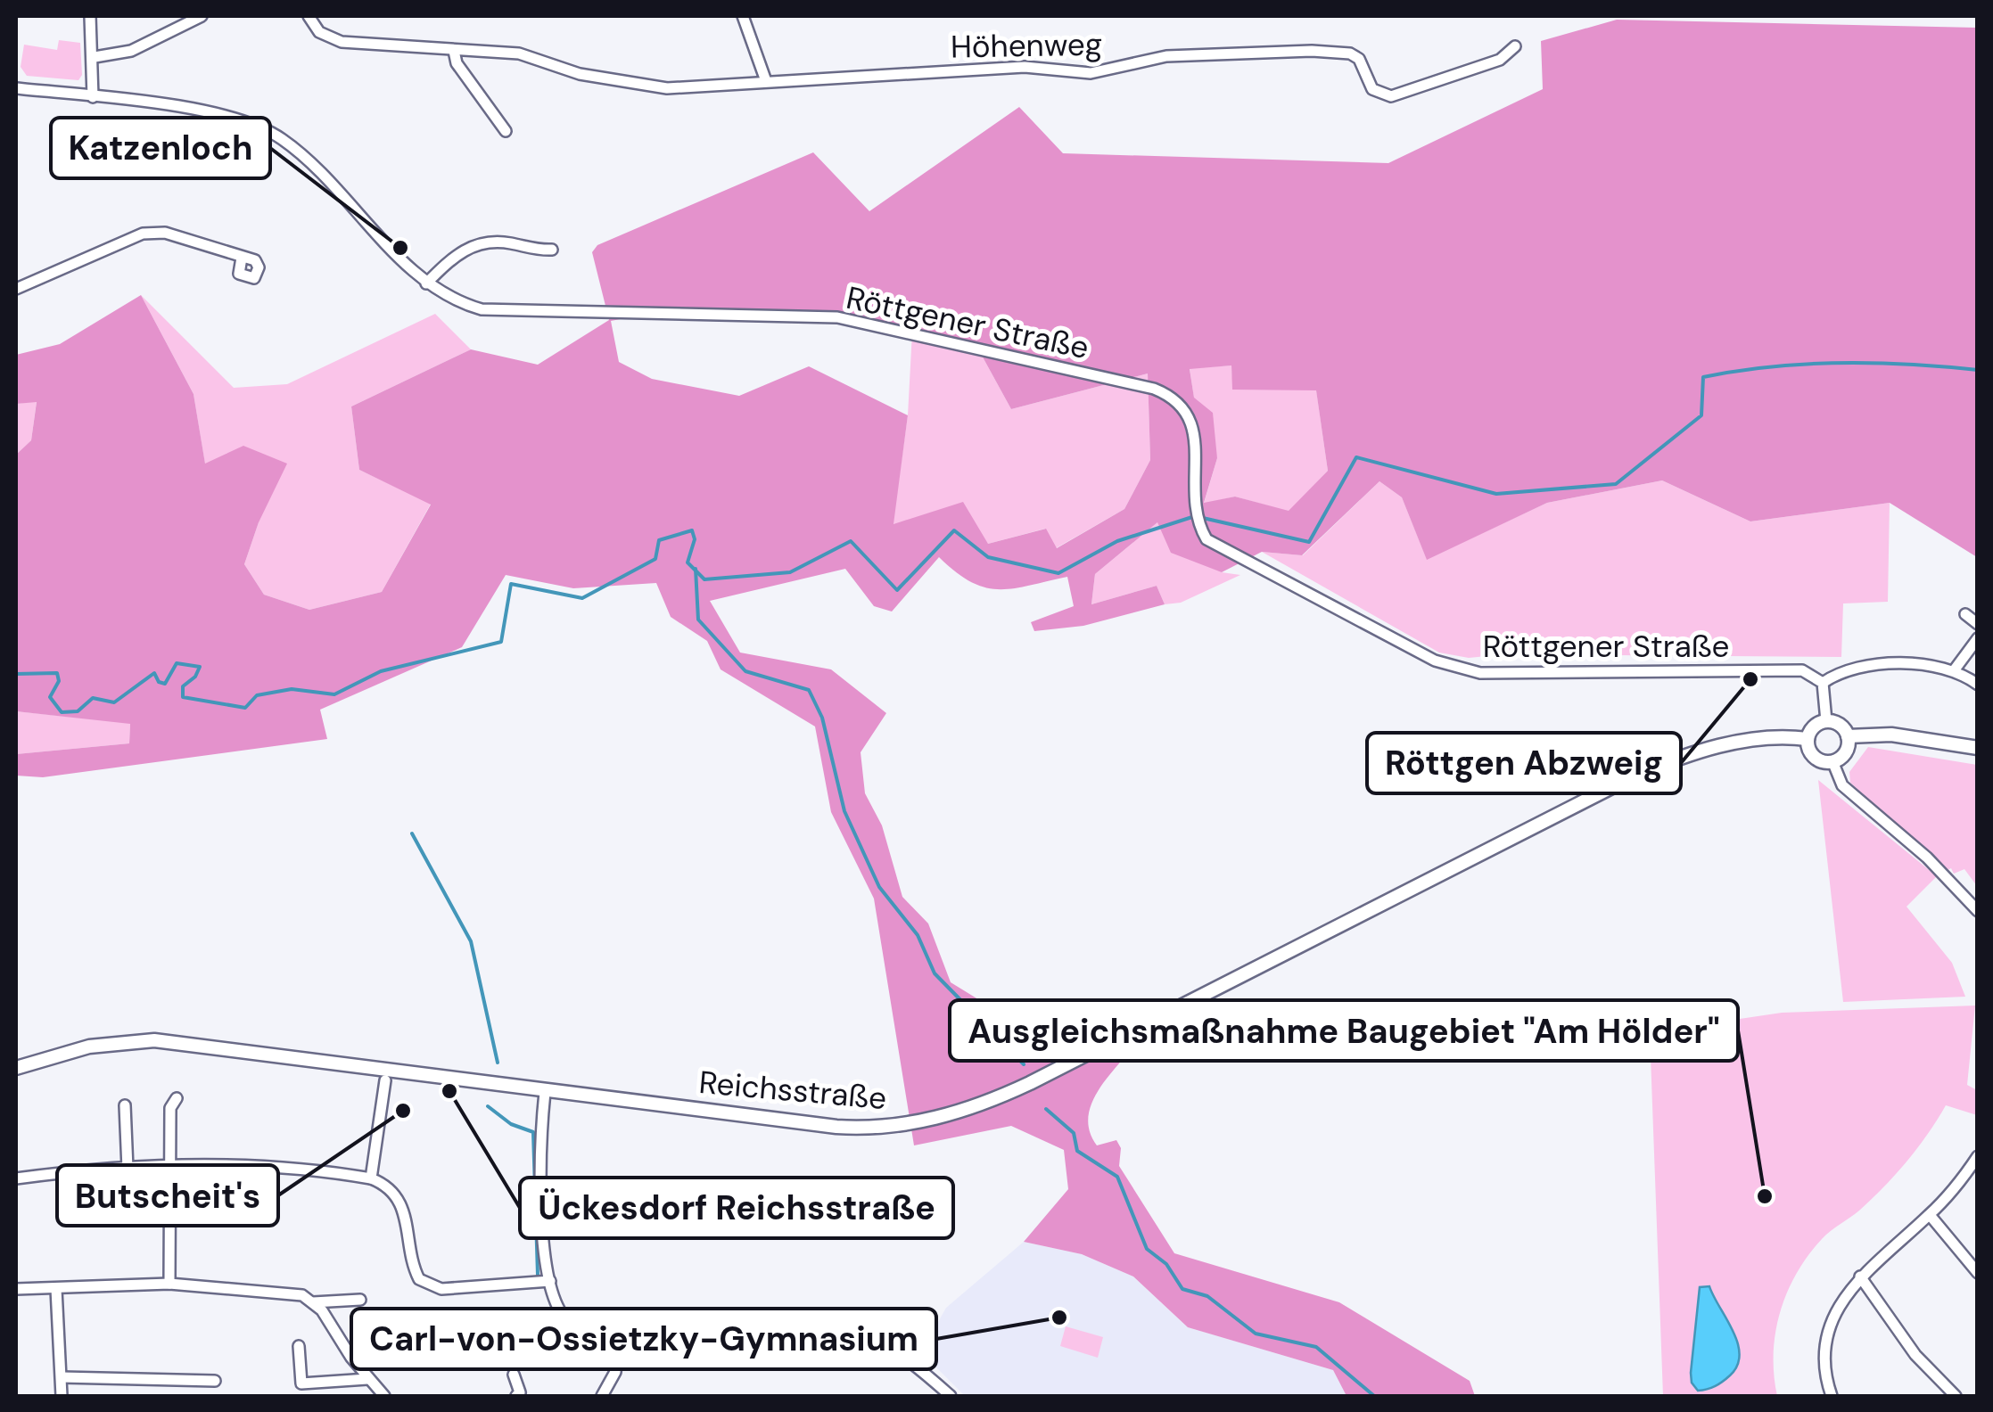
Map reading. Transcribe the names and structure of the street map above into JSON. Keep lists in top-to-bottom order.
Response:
{
  "streets": {
    "main road": ["Reichsstraße"],
    "street": ["Höhenweg", "Röttgener Straße"]
  },
  "places": [
    "Katzenloch",
    "Röttgen Abzweig",
    "Ückesdorf Reichsstraße",
    "Butscheit's",
    "Ausgleichsmaßnahme Baugebiet \"Am Hölder\"",
    "Carl-von-Ossietzky-Gymnasium"
  ]
}
